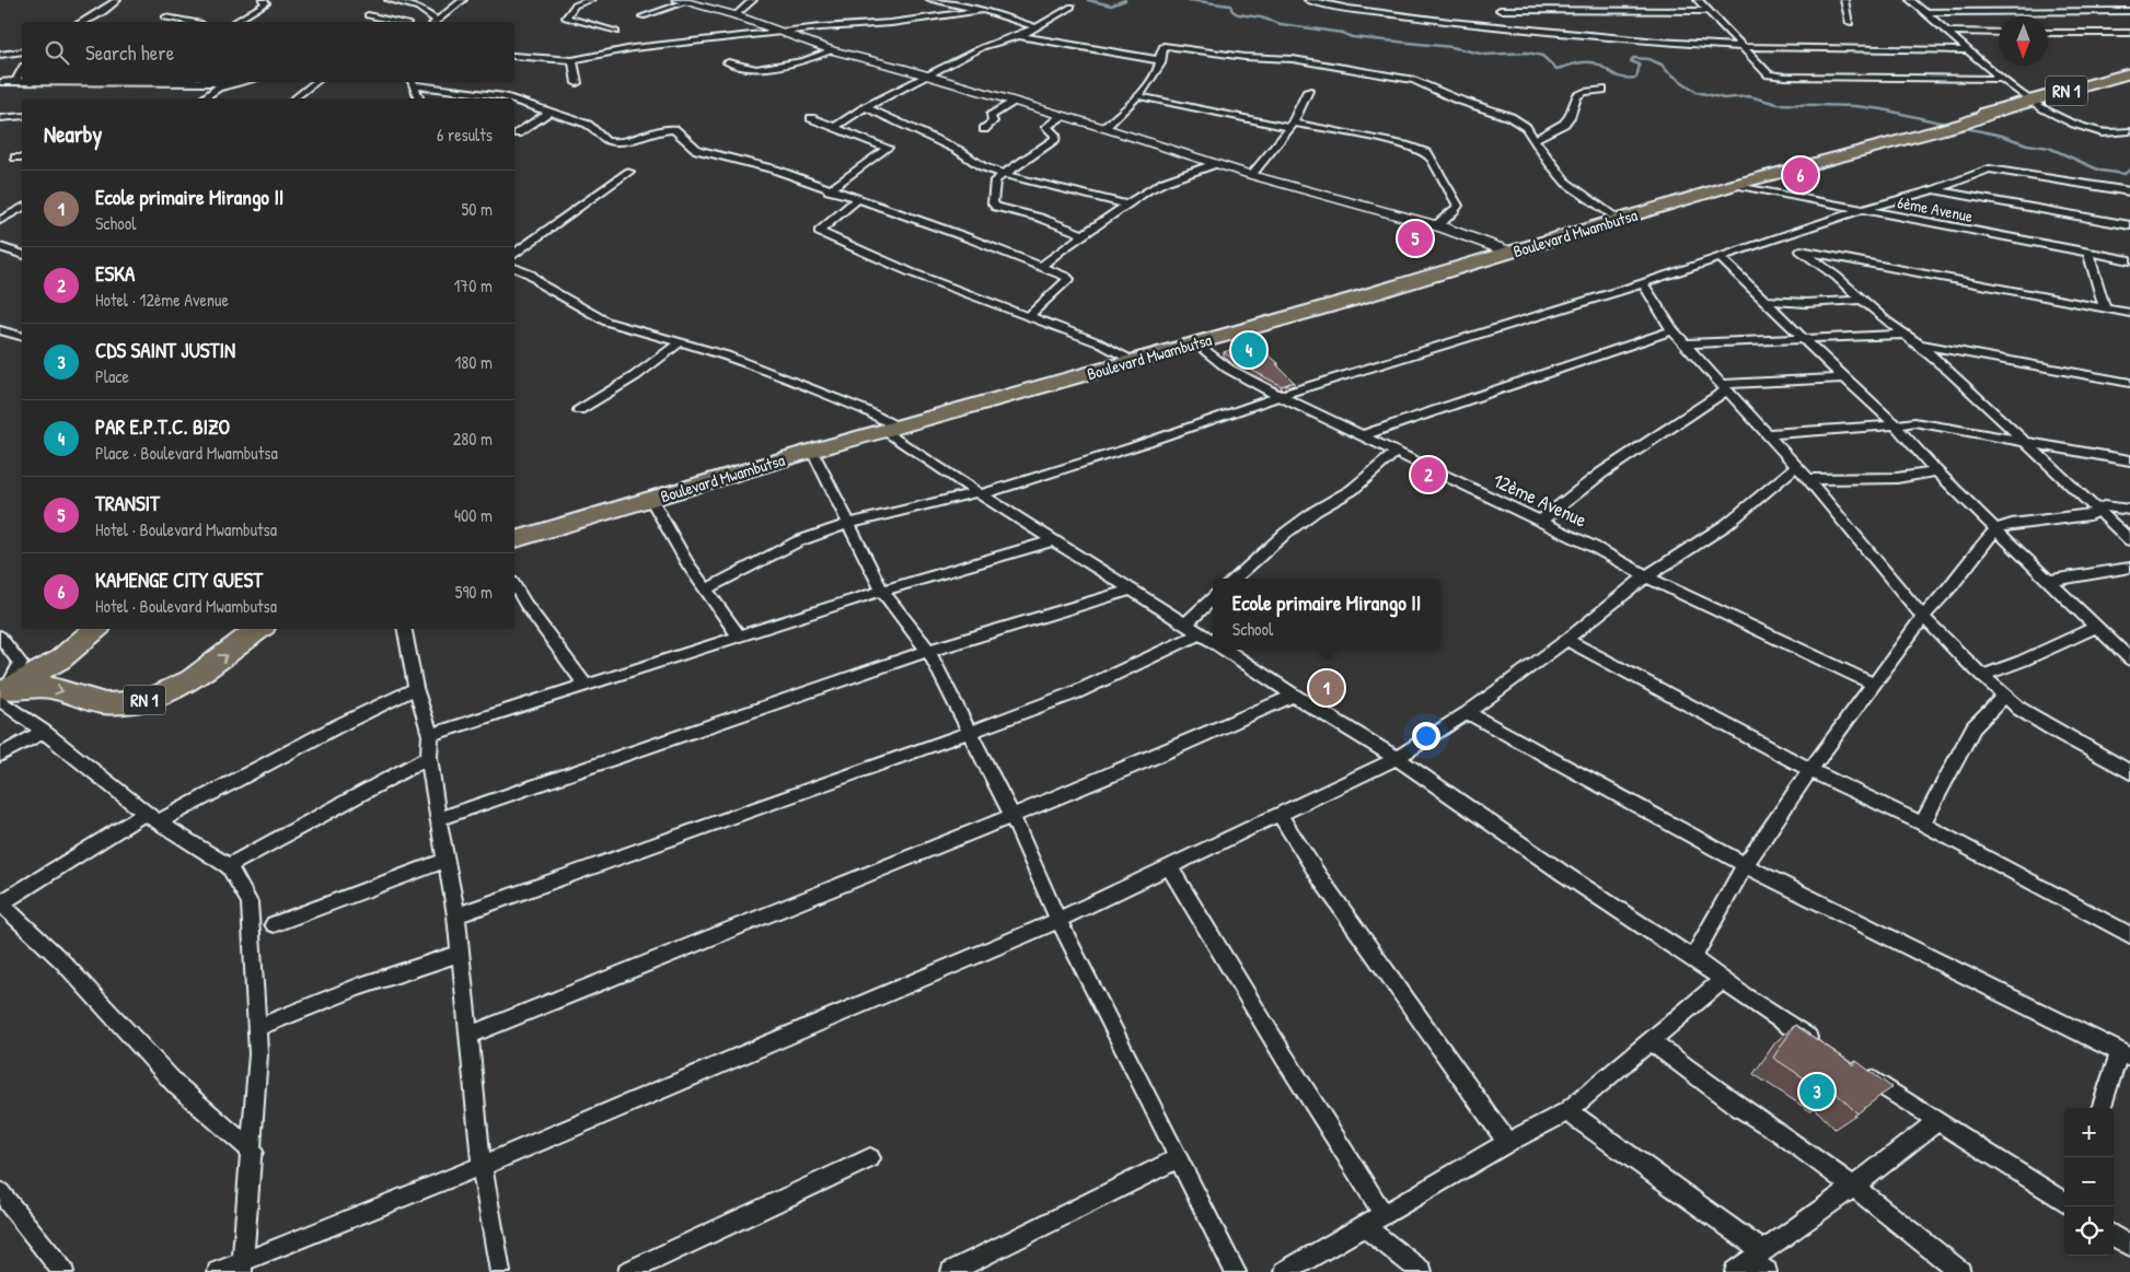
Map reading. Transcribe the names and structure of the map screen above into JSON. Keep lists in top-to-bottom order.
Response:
{
  "streets": {
    "highway": ["RN 1", "Boulevard Mwambutsa"],
    "street": ["6ème Avenue", "12ème Avenue"]
  },
  "crossings": [
    ["6ème Avenue", "Boulevard Mwambutsa"],
    ["Boulevard Mwambutsa", "12ème Avenue"]
  ],
  "north": "bottom",
  "page": {
    "search": "Search here",
    "heading": ["Nearby", "6 results"],
    "pins": [
      "6",
      "5",
      "4",
      "2",
      "1",
      "3"
    ],
    "list": [
      {
        "mark": "1",
        "name": "Ecole primaire Mirango II",
        "note": "School",
        "value": "50 m"
      },
      {
        "mark": "2",
        "name": "ESKA",
        "note": "Hotel · 12ème Avenue",
        "value": "170 m"
      },
      {
        "mark": "3",
        "name": "CDS SAINT JUSTIN",
        "note": "Place",
        "value": "180 m"
      },
      {
        "mark": "4",
        "name": "PAR E.P.T.C. BIZO",
        "note": "Place · Boulevard Mwambutsa",
        "value": "280 m"
      },
      {
        "mark": "5",
        "name": "TRANSIT",
        "note": "Hotel · Boulevard Mwambutsa",
        "value": "400 m"
      },
      {
        "mark": "6",
        "name": "KAMENGE CITY GUEST",
        "note": "Hotel · Boulevard Mwambutsa",
        "value": "590 m"
      }
    ],
    "popup": ["Ecole primaire Mirango II", "School"],
    "map_buttons": ["+", "−"]
  }
}
